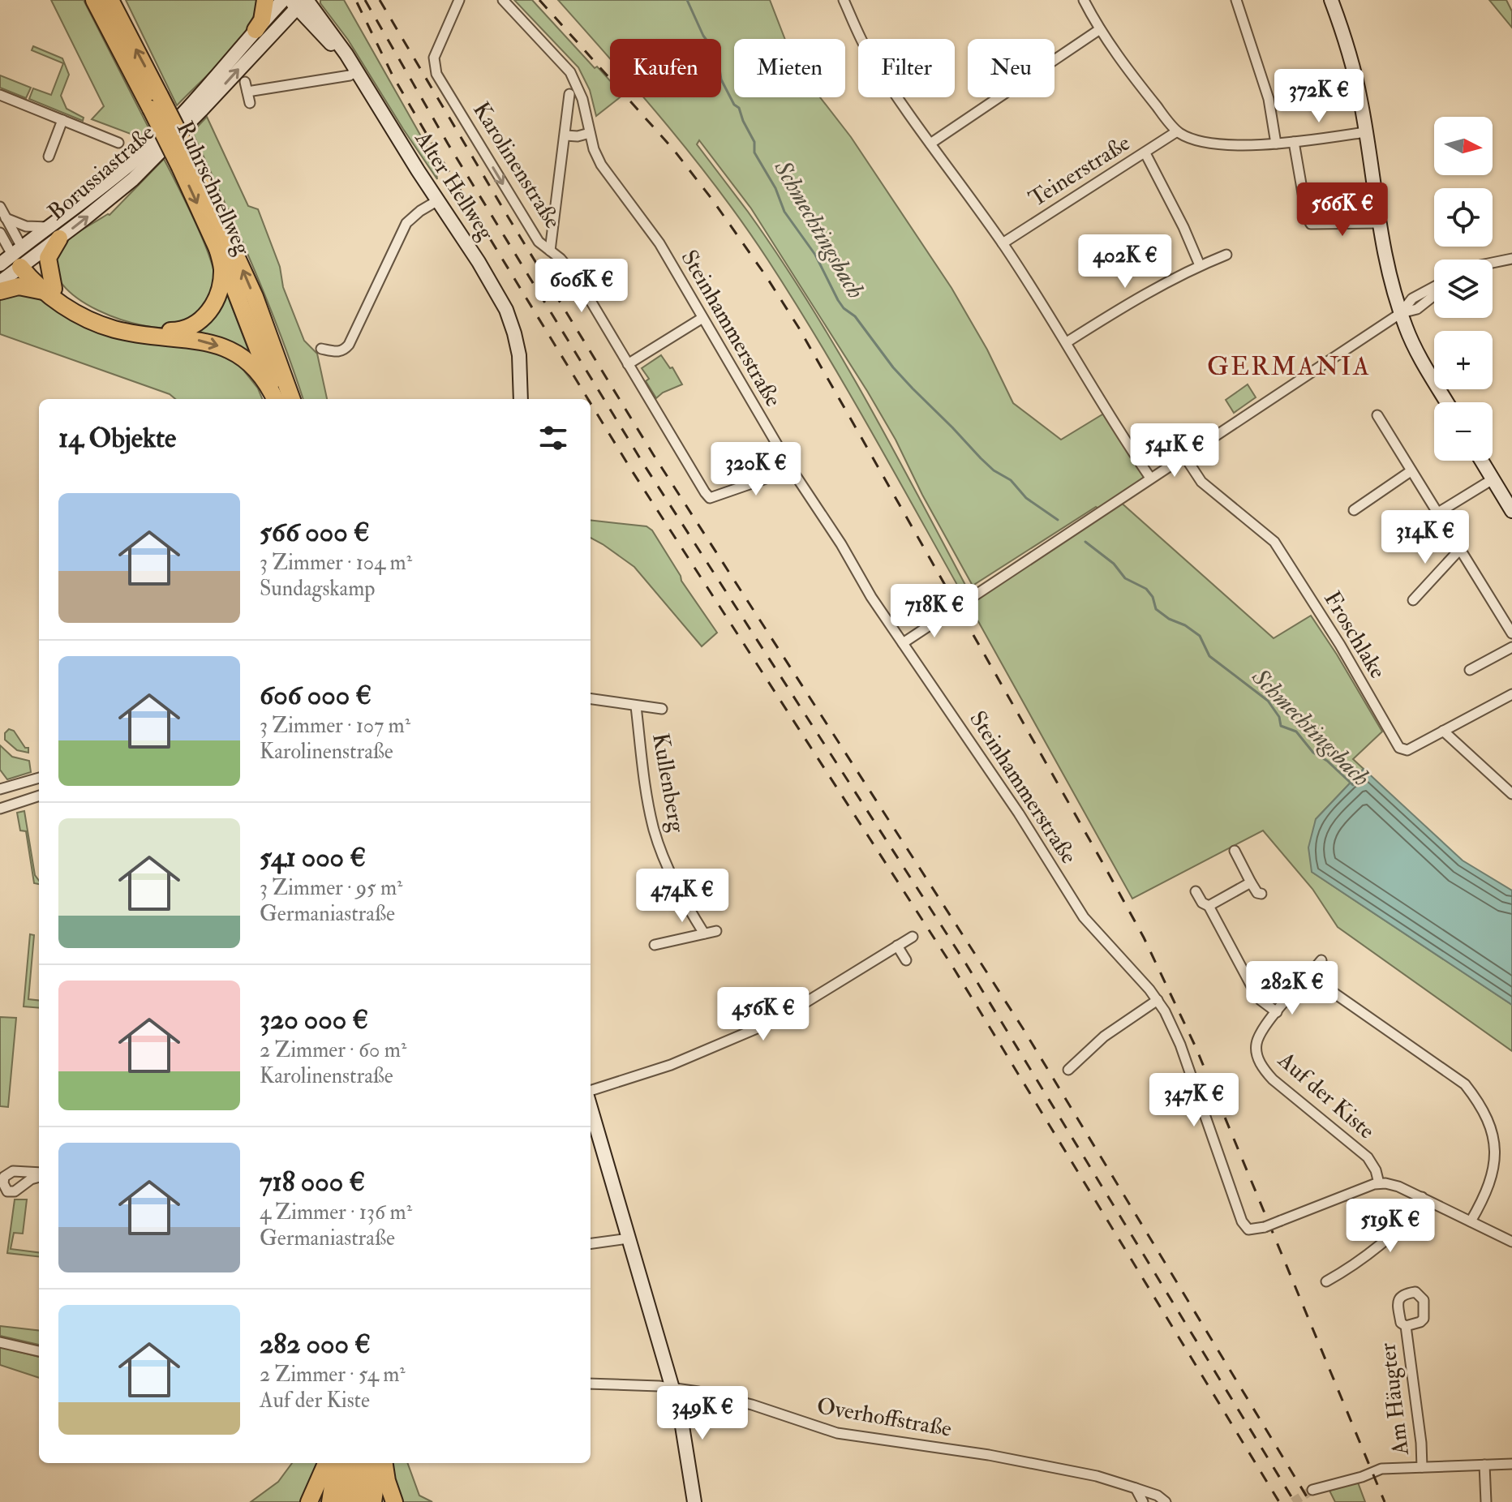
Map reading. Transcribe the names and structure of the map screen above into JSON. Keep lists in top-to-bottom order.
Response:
{
  "streets": {
    "highway": ["Ruhrschnellweg"],
    "street": [
      "Karolinenstraße",
      "Teinerstraße",
      "Borussiastraße",
      "Alter Hellweg",
      "Steinhammerstraße",
      "Froschlake",
      "Kullenberg",
      "Auf der Kiste",
      "Am Häugter",
      "Overhoffstraße"
    ]
  },
  "crossings": [
    ["Karolinenstraße", "Steinhammerstraße"],
    ["Borussiastraße", "Alter Hellweg"],
    ["Steinhammerstraße", "Auf der Kiste"]
  ],
  "one_way": ["Karolinenstraße"],
  "districts": ["GERMANIA"],
  "water": ["Schmechtingsbach"],
  "north": "right",
  "page": {
    "chip": [
      "Kaufen",
      "Mieten",
      "Filter",
      "Neu"
    ],
    "price": [
      "372K €",
      "566K €",
      "402K €",
      "606K €",
      "541K €",
      "320K €",
      "314K €",
      "718K €",
      "474K €",
      "282K €",
      "456K €",
      "347K €",
      "519K €",
      "349K €"
    ],
    "map_buttons": ["+", "−"],
    "heading": "14 Objekte",
    "list": [
      {
        "name": "566 000 €",
        "note": "3 Zimmer · 104 m² · Sundagskamp"
      },
      {
        "name": "606 000 €",
        "note": "3 Zimmer · 107 m² · Karolinenstraße"
      },
      {
        "name": "541 000 €",
        "note": "3 Zimmer · 95 m² · Germaniastraße"
      },
      {
        "name": "320 000 €",
        "note": "2 Zimmer · 60 m² · Karolinenstraße"
      },
      {
        "name": "718 000 €",
        "note": "4 Zimmer · 136 m² · Germaniastraße"
      },
      {
        "name": "282 000 €",
        "note": "2 Zimmer · 54 m² · Auf der Kiste"
      }
    ]
  }
}
